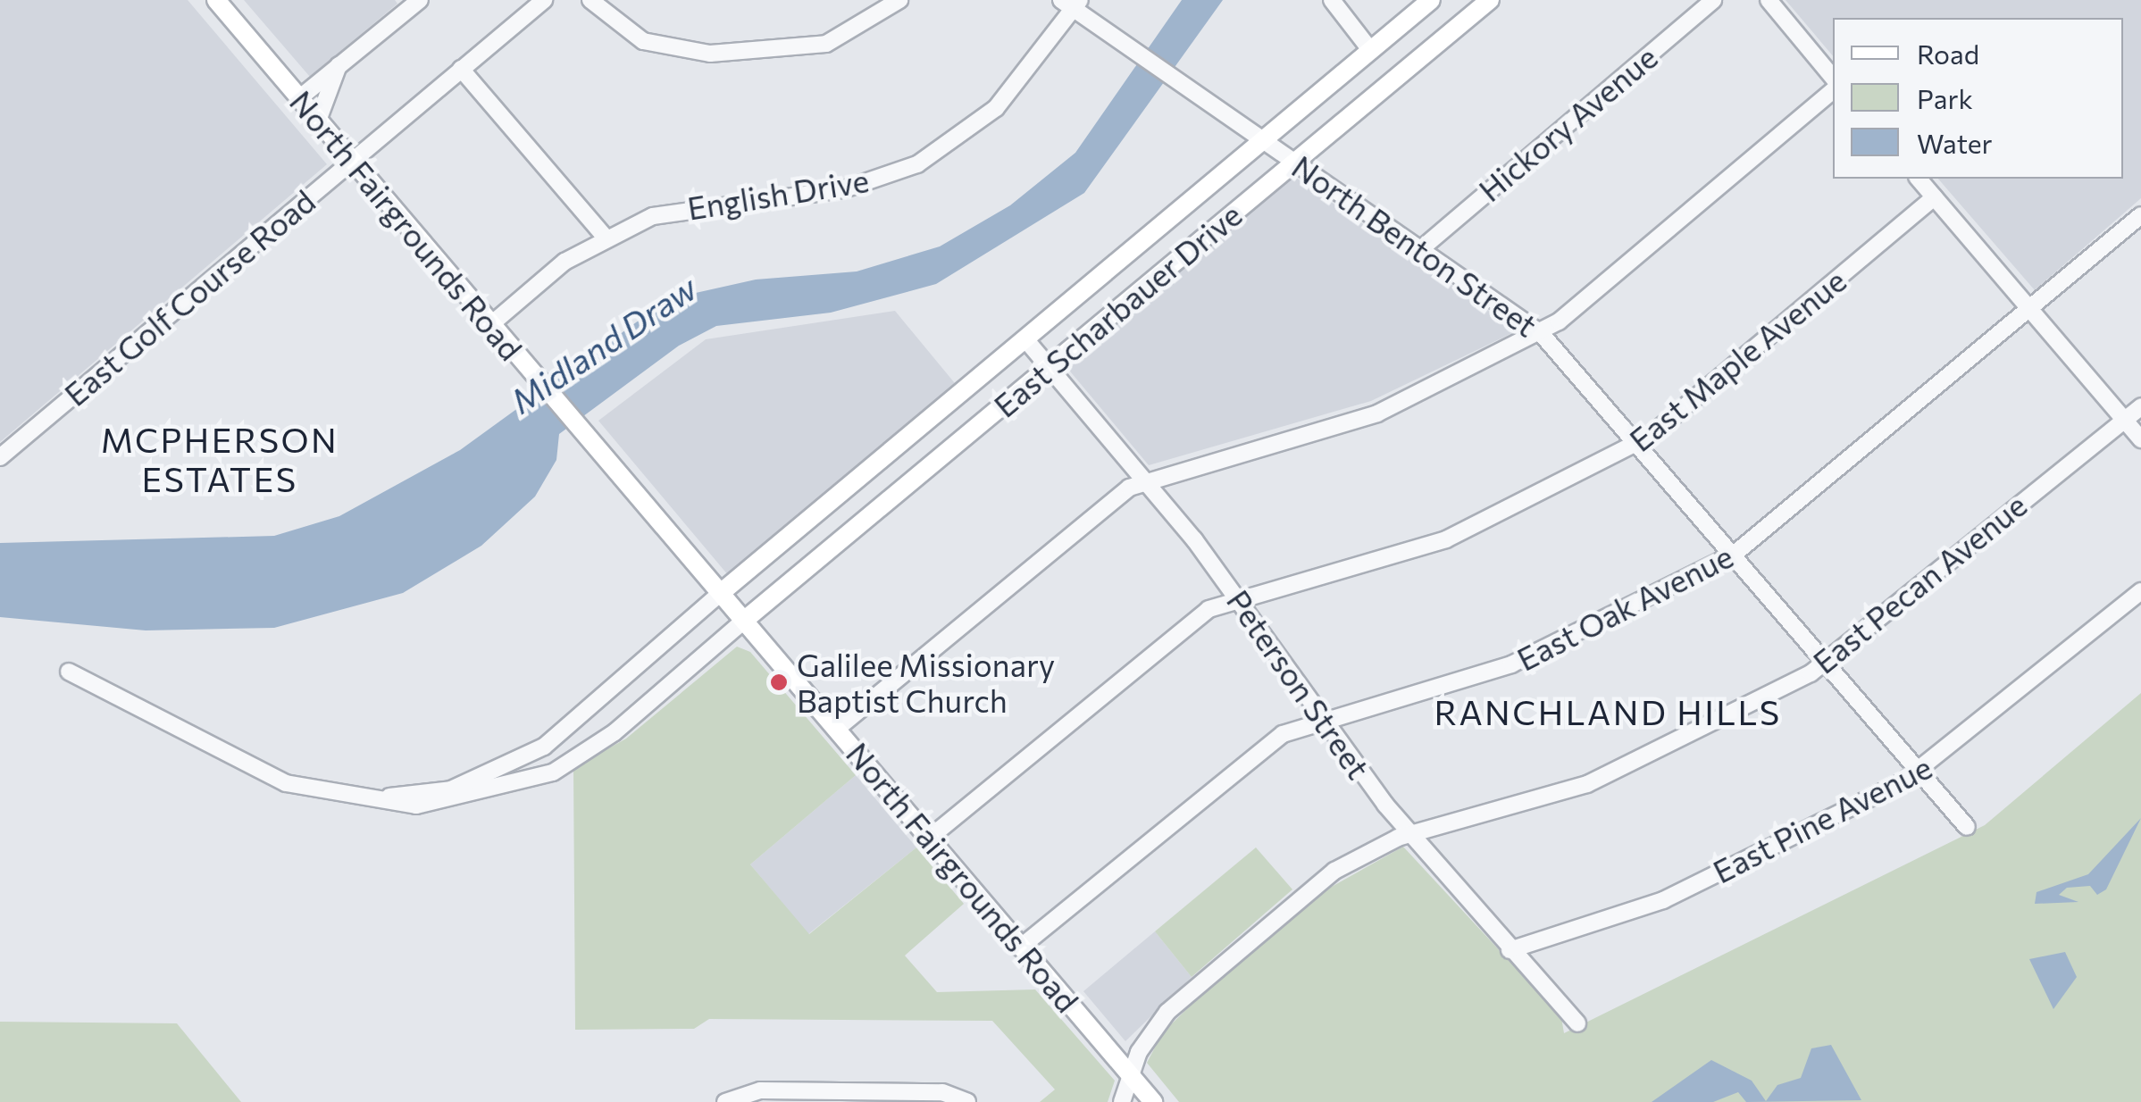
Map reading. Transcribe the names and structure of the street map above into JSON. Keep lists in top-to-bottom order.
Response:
{
  "streets": {
    "main road": ["North Fairgrounds Road", "East Scharbauer Drive"],
    "street": [
      "Hickory Avenue",
      "English Drive",
      "North Benton Street",
      "East Golf Course Road",
      "East Maple Avenue",
      "East Pecan Avenue",
      "East Oak Avenue",
      "Peterson Street",
      "East Pine Avenue"
    ]
  },
  "crossings": [
    ["Hickory Avenue", "North Benton Street"],
    ["English Drive", "North Fairgrounds Road"],
    ["English Drive", "North Benton Street"],
    ["North Fairgrounds Road", "East Golf Course Road"],
    ["North Fairgrounds Road", "East Scharbauer Drive"],
    ["North Fairgrounds Road", "East Maple Avenue"],
    ["North Fairgrounds Road", "East Pecan Avenue"],
    ["North Fairgrounds Road", "East Oak Avenue"],
    ["North Benton Street", "East Scharbauer Drive"],
    ["North Benton Street", "East Maple Avenue"],
    ["North Benton Street", "East Pecan Avenue"],
    ["North Benton Street", "East Oak Avenue"],
    ["North Benton Street", "East Pine Avenue"],
    ["East Scharbauer Drive", "Peterson Street"],
    ["East Maple Avenue", "Peterson Street"],
    ["East Pecan Avenue", "Peterson Street"],
    ["East Oak Avenue", "Peterson Street"],
    ["Peterson Street", "East Pine Avenue"]
  ],
  "districts": ["MCPHERSON ESTATES", "RANCHLAND HILLS"],
  "water": ["Midland Draw"],
  "places": ["Galilee Missionary Baptist Church"],
  "legend": ["Road", "Park", "Water"]
}
